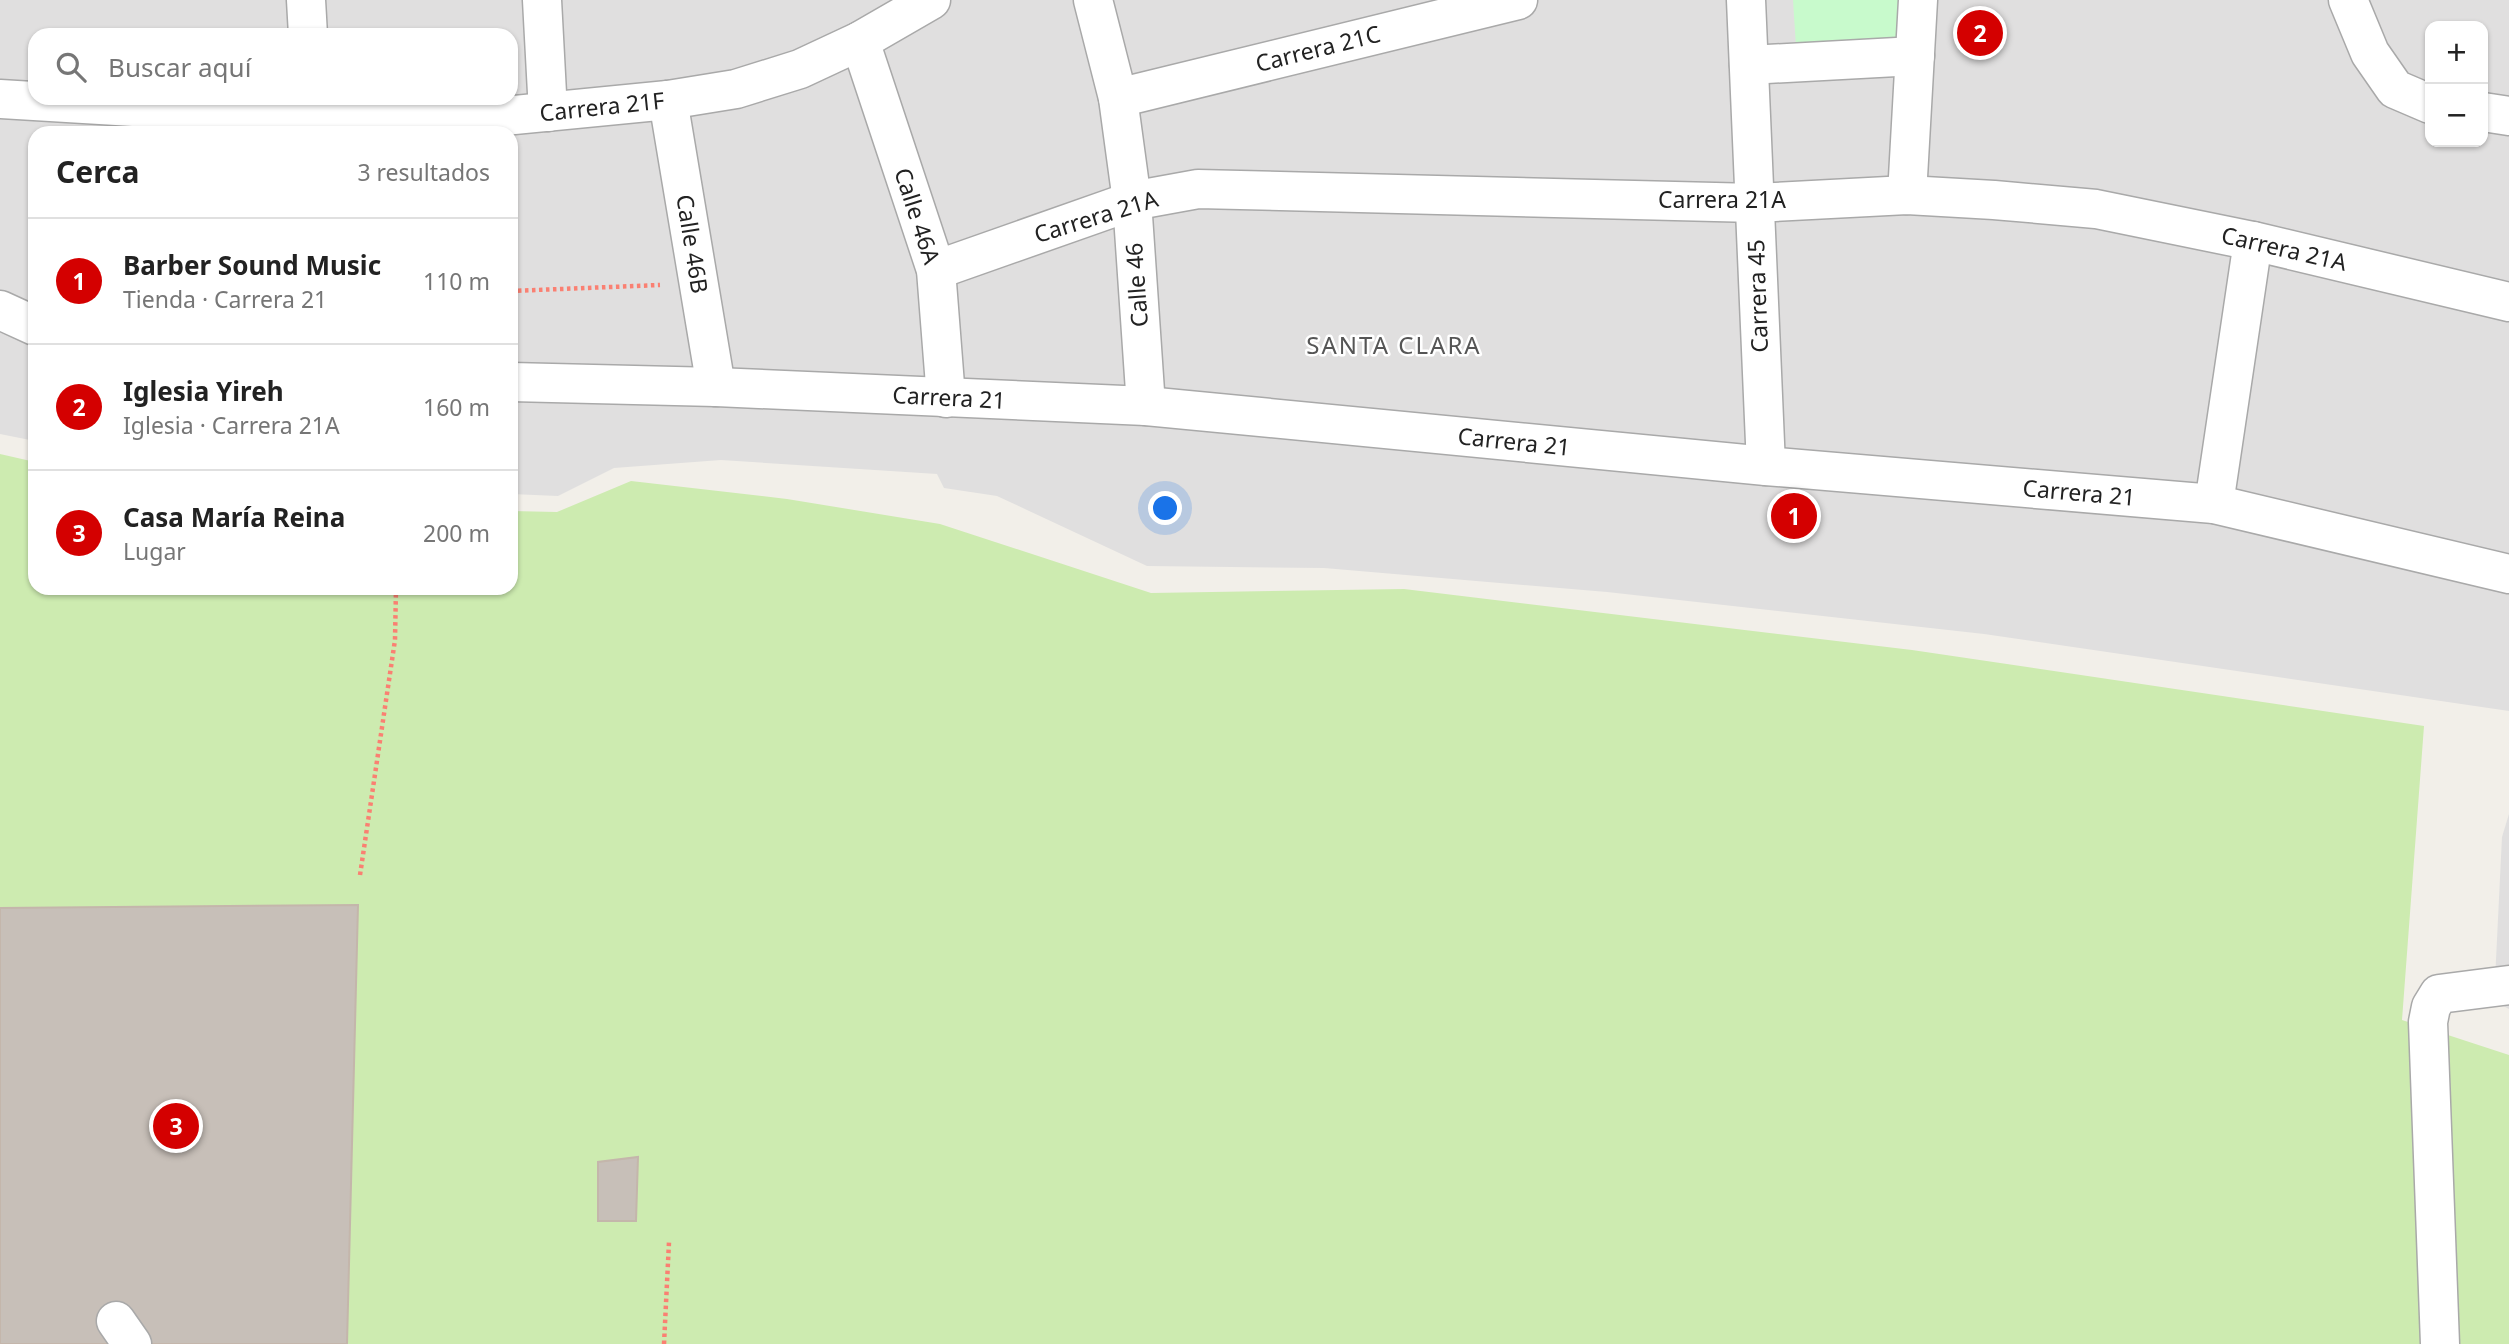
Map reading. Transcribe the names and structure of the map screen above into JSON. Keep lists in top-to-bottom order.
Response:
{
  "streets": {
    "street": [
      "Carrera 21C",
      "Carrera 21F",
      "Carrera 21A",
      "Calle 46A",
      "Calle 46B",
      "Calle 46",
      "Carrera 45",
      "Carrera 21"
    ]
  },
  "crossings": [
    ["Carrera 21C", "Calle 46"],
    ["Carrera 21F", "Calle 46A"],
    ["Carrera 21F", "Calle 46B"],
    ["Carrera 21A", "Calle 46A"],
    ["Carrera 21A", "Calle 46"],
    ["Carrera 21A", "Carrera 45"],
    ["Calle 46A", "Carrera 21"],
    ["Calle 46B", "Carrera 21"],
    ["Calle 46", "Carrera 21"],
    ["Carrera 45", "Carrera 21"]
  ],
  "districts": ["SANTA CLARA"],
  "page": {
    "pins": ["2", "1", "3"],
    "map_buttons": ["+", "−"],
    "search": "Buscar aquí",
    "heading": ["Cerca", "3 resultados"],
    "list": [
      {
        "mark": "1",
        "name": "Barber Sound Music",
        "note": "Tienda · Carrera 21",
        "value": "110 m"
      },
      {
        "mark": "2",
        "name": "Iglesia Yireh",
        "note": "Iglesia · Carrera 21A",
        "value": "160 m"
      },
      {
        "mark": "3",
        "name": "Casa María Reina",
        "note": "Lugar",
        "value": "200 m"
      }
    ]
  }
}
